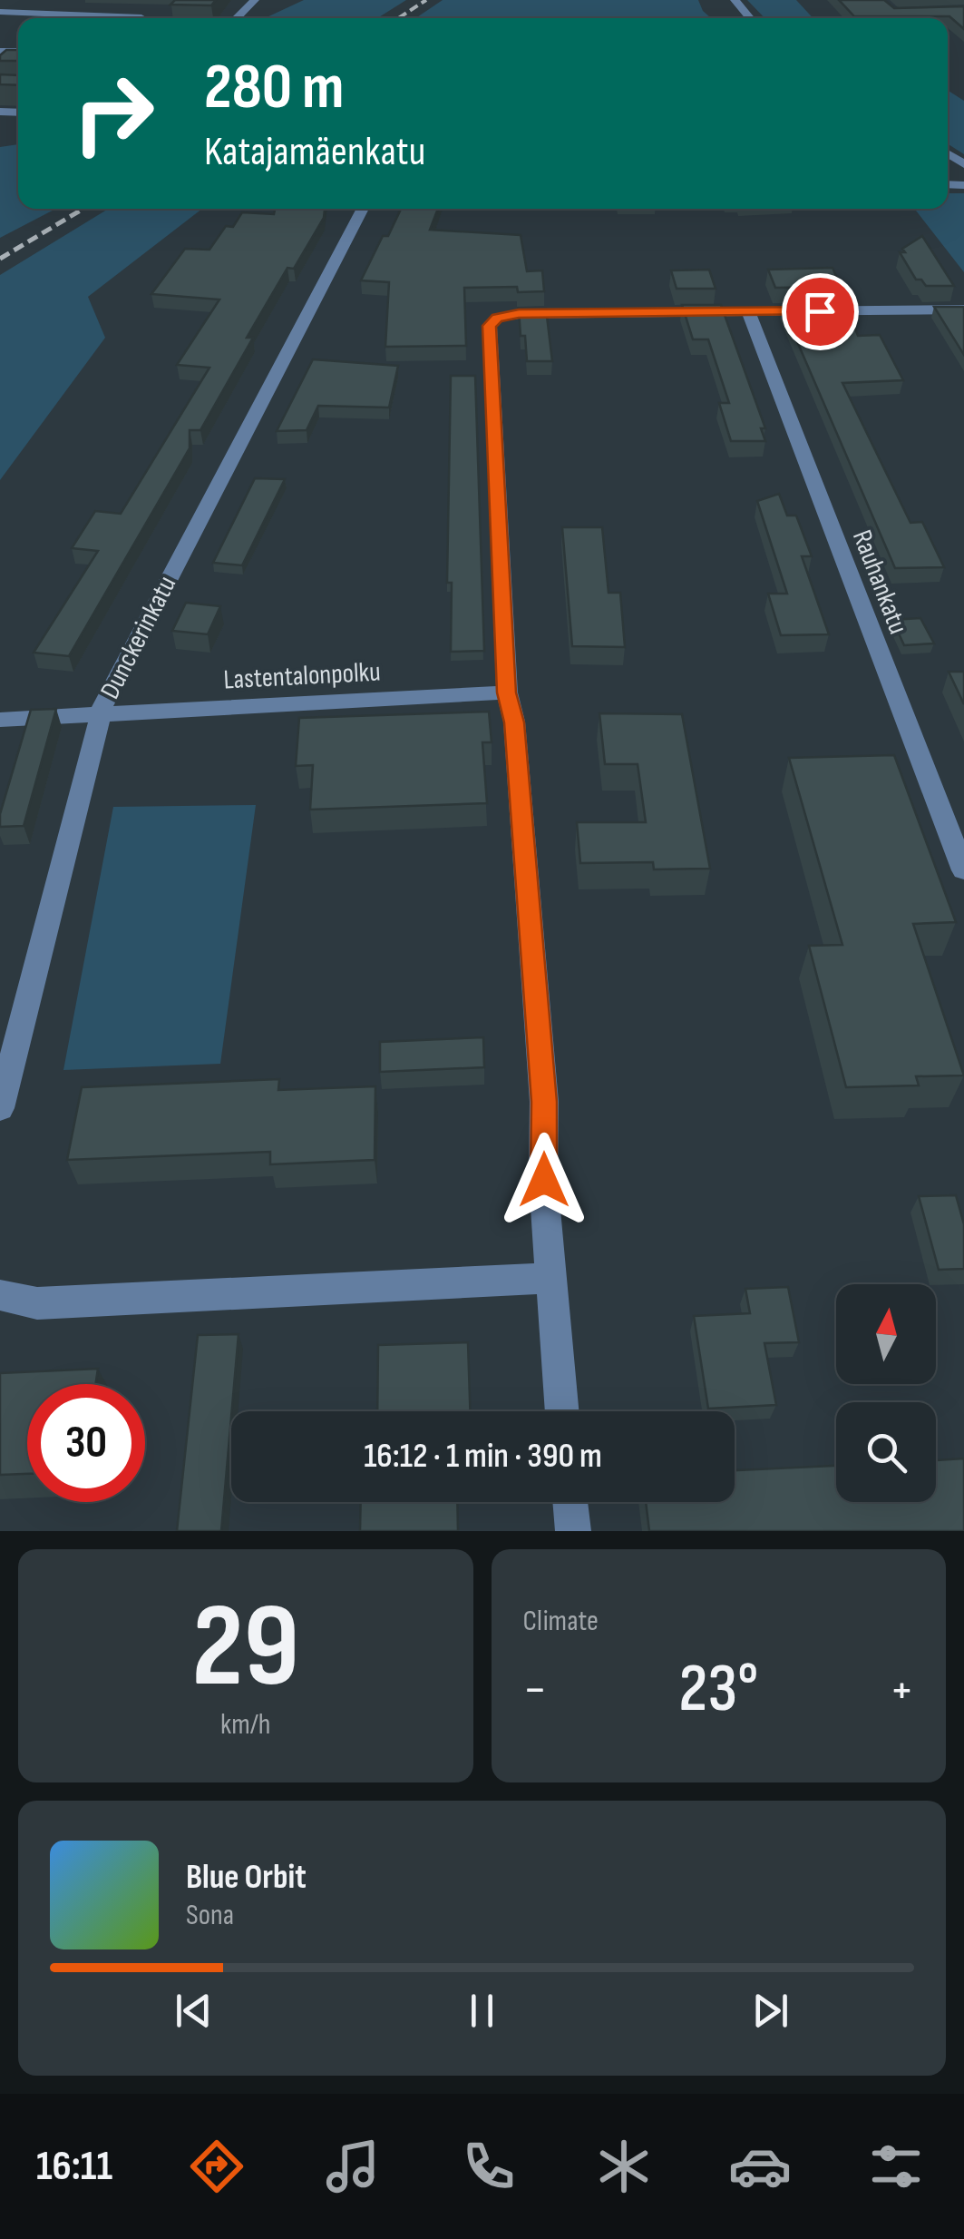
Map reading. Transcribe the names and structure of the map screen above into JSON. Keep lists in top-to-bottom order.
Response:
{
  "streets": {
    "street": ["Rauhankatu", "Dunckerinkatu", "Lastentalonpolku"]
  },
  "crossings": [
    ["Dunckerinkatu", "Lastentalonpolku"]
  ],
  "north": "top",
  "page": {
    "turn": ["280 m", "Katajamäenkatu"],
    "limit": "30",
    "trip": "16:12 · 1 min · 390 m",
    "tile": [
      ["29", "km/h"],
      "Climate"
    ],
    "heat": ["−", "23°", "+"],
    "song": ["Blue Orbit", "Sona"],
    "tabs": "16:11"
  }
}
